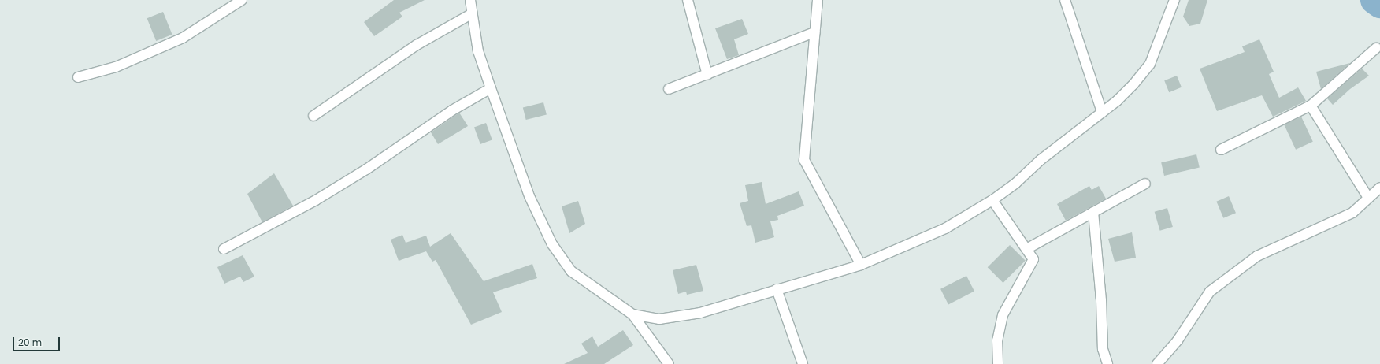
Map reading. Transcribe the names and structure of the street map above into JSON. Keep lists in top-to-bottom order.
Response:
{
  "scale_bar": "20 m"
}
